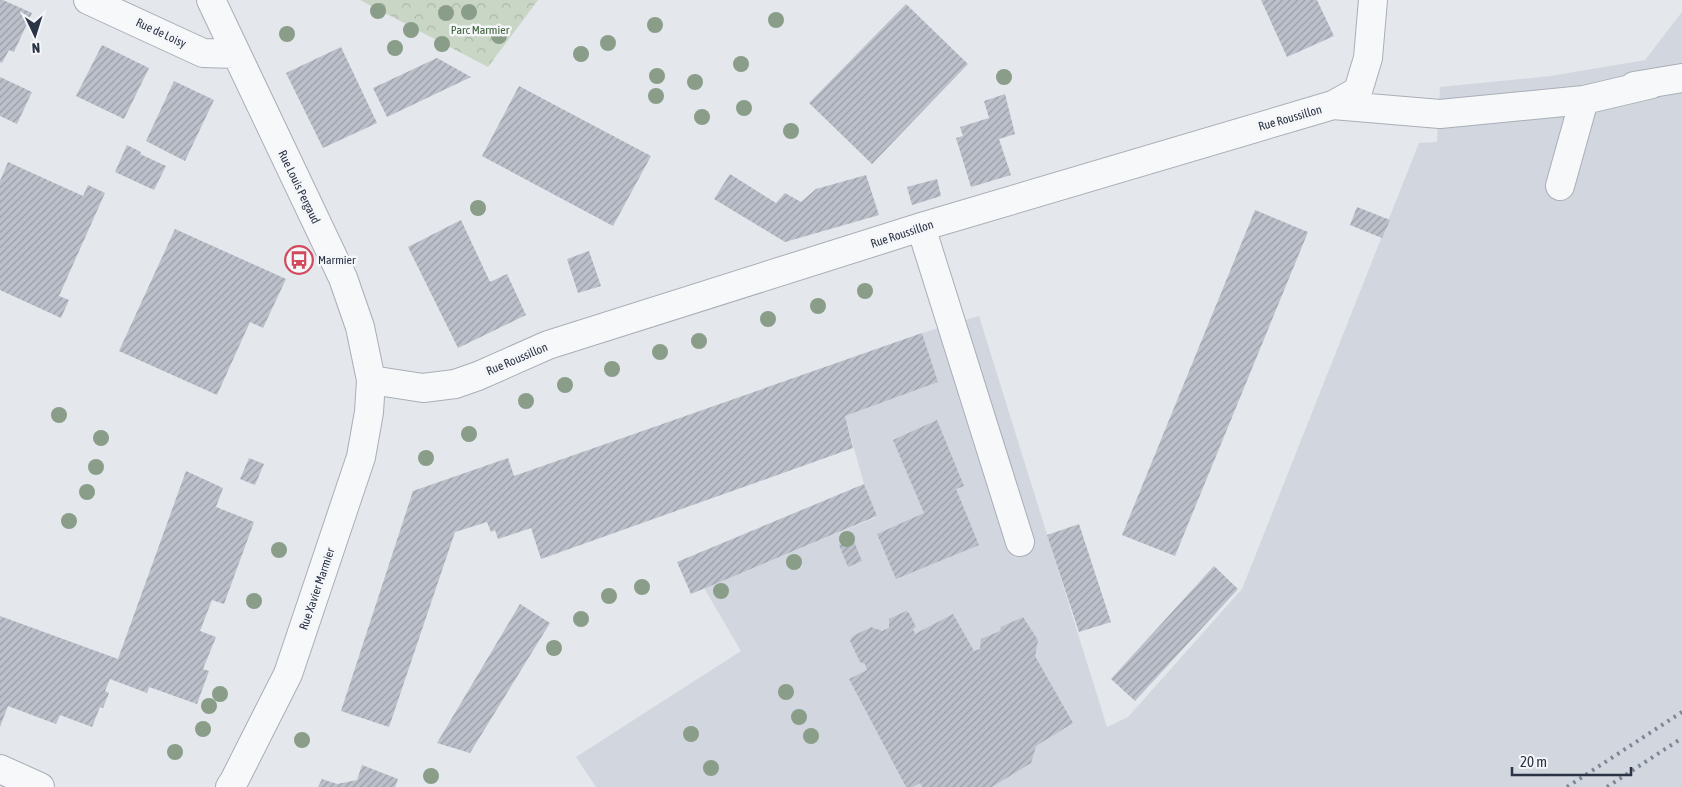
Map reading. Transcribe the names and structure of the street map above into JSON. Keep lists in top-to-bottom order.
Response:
{
  "streets": {
    "street": [
      "Rue de Loisy",
      "Rue Roussillon",
      "Rue Louis Pergaud",
      "Rue Xavier Marmier"
    ]
  },
  "crossings": [
    ["Rue de Loisy", "Rue Louis Pergaud"],
    ["Rue Roussillon", "Rue Louis Pergaud"],
    ["Rue Roussillon", "Rue Xavier Marmier"],
    ["Rue Louis Pergaud", "Rue Xavier Marmier"]
  ],
  "parks": ["Parc Marmier"],
  "places": {
    "bus stop": ["Marmier"]
  },
  "scale_bar": "20 m",
  "north": "bottom"
}
